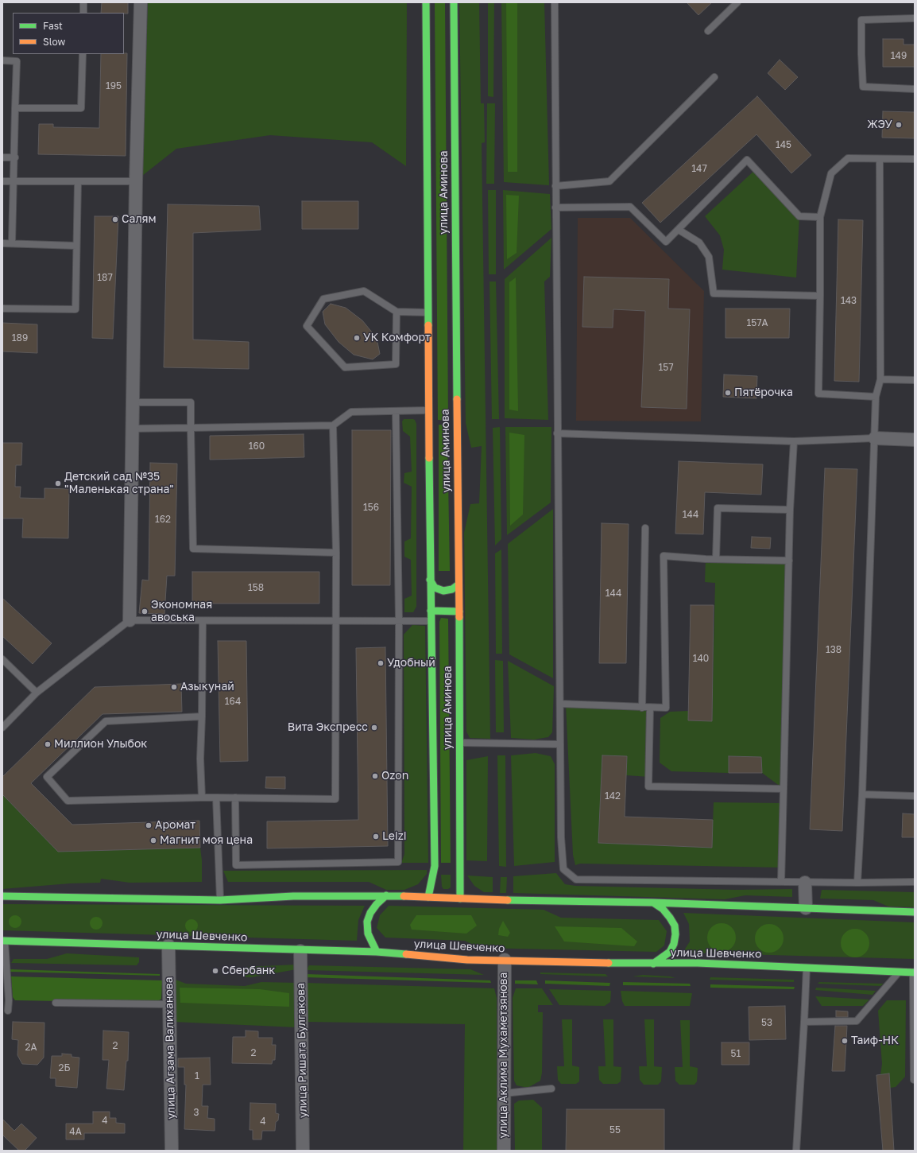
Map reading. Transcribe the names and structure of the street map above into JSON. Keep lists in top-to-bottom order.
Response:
{
  "streets": {
    "main road": ["улица Аминова", "улица Шевченко"],
    "street": ["улица Агзама Валиханова", "улица Ришата Булгакова", "улица Аклима Мухаметзянова"]
  },
  "crossings": [
    ["улица Шевченко", "улица Агзама Валиханова"],
    ["улица Шевченко", "улица Ришата Булгакова"],
    ["улица Шевченко", "улица Аклима Мухаметзянова"]
  ],
  "places": [
    "ЖЭУ",
    "Салям",
    "УК Комфорт",
    "Пятёрочка",
    "Детский сад №35 \"Маленькая страна\"",
    "Экономная авоська",
    "Удобный",
    "Азыкунай",
    "Вита Экспресс",
    "Миллион Улыбок",
    "Ozon",
    "Аромат",
    "Leizi",
    "Магнит моя цена",
    "Сбербанк",
    "Таиф-НК"
  ],
  "house_numbers": [
    "149",
    "195",
    "145",
    "147",
    "187",
    "143",
    "157А",
    "189",
    "157",
    "160",
    "156",
    "144",
    "162",
    "158",
    "144",
    "138",
    "140",
    "164",
    "142",
    "53",
    "2",
    "2А",
    "2",
    "51",
    "2Б",
    "1",
    "3",
    "4",
    "4",
    "55",
    "4А"
  ],
  "legend": ["Fast", "Slow"]
}
